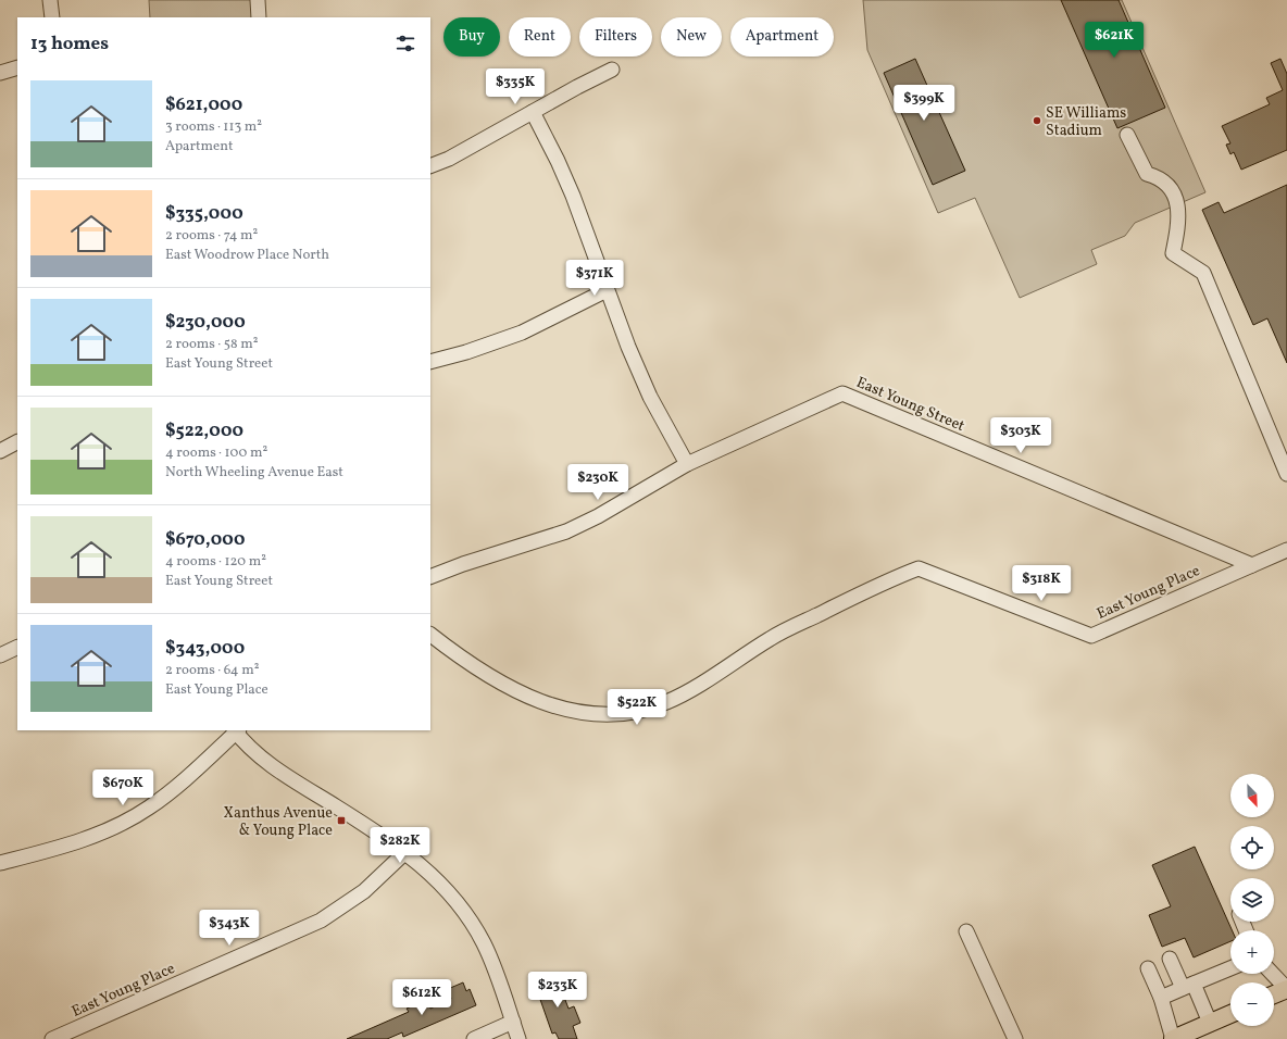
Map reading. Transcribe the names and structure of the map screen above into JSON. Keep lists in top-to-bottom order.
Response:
{
  "streets": {
    "street": ["East Young Street", "East Young Place"]
  },
  "crossings": [
    ["East Young Street", "East Young Place"]
  ],
  "places": {
    "other": ["SE Williams Stadium"],
    "transit": ["Xanthus Avenue & Young Place"]
  },
  "north": "bottom right",
  "page": {
    "chip": [
      "Buy",
      "Rent",
      "Filters",
      "New",
      "Apartment"
    ],
    "heading": "13 homes",
    "price": [
      "$621K",
      "$335K",
      "$399K",
      "$371K",
      "$303K",
      "$230K",
      "$318K",
      "$522K",
      "$670K",
      "$282K",
      "$343K",
      "$233K",
      "$612K"
    ],
    "list": [
      {
        "name": "$621,000",
        "note": "3 rooms · 113 m² · Apartment"
      },
      {
        "name": "$335,000",
        "note": "2 rooms · 74 m² · East Woodrow Place North"
      },
      {
        "name": "$230,000",
        "note": "2 rooms · 58 m² · East Young Street"
      },
      {
        "name": "$522,000",
        "note": "4 rooms · 100 m² · North Wheeling Avenue East"
      },
      {
        "name": "$670,000",
        "note": "4 rooms · 120 m² · East Young Street"
      },
      {
        "name": "$343,000",
        "note": "2 rooms · 64 m² · East Young Place"
      }
    ],
    "map_buttons": ["+", "−"]
  }
}
